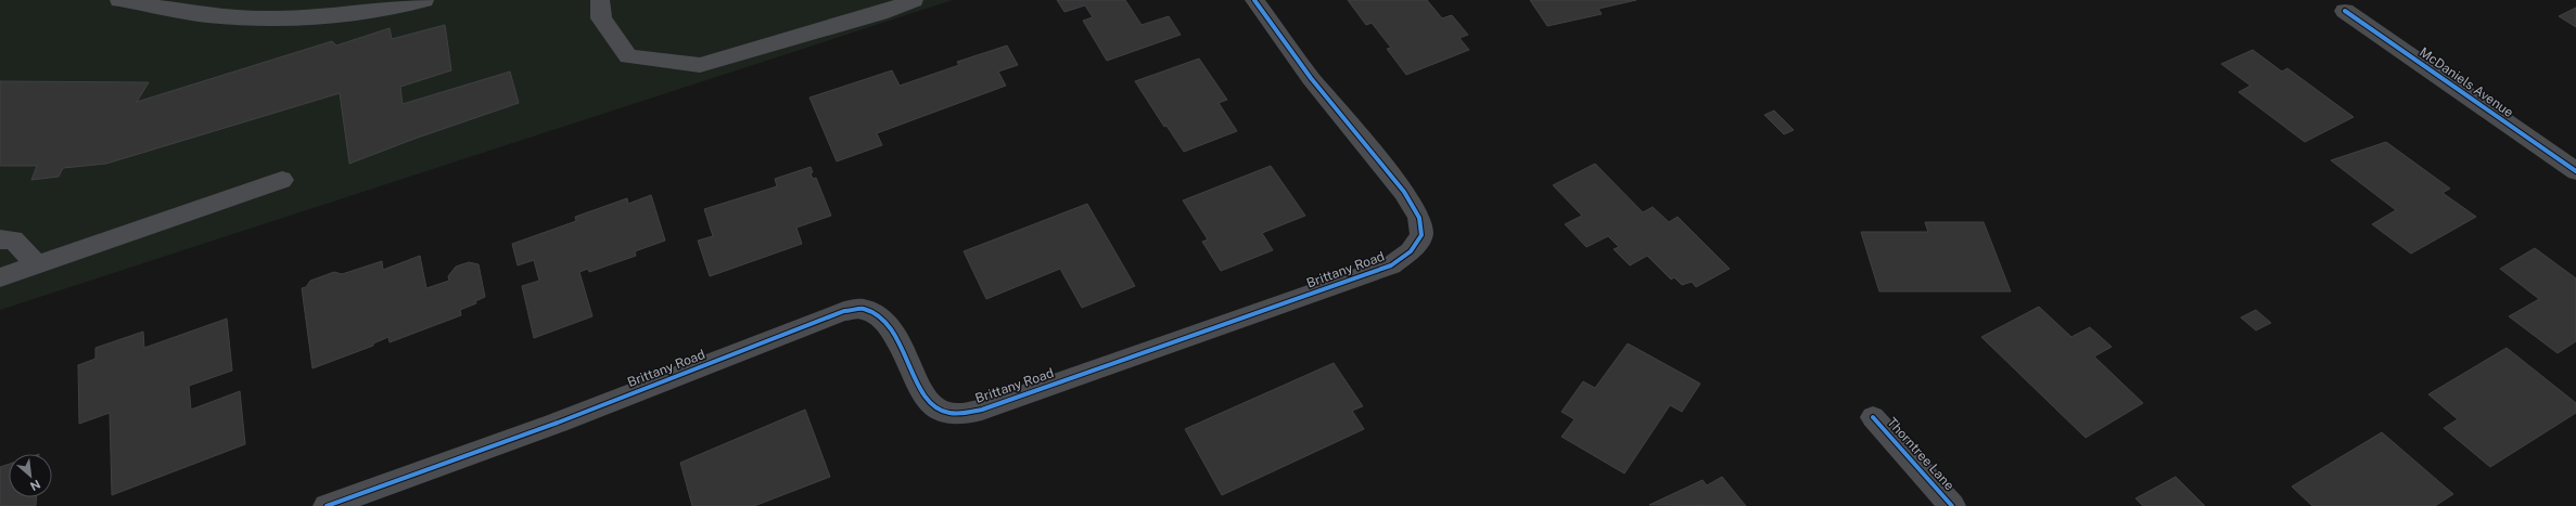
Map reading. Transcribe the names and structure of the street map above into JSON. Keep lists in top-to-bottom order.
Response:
{
  "streets": {
    "street": ["McDaniels Avenue", "Brittany Road", "Thorntree Lane"]
  },
  "north": "bottom right"
}
